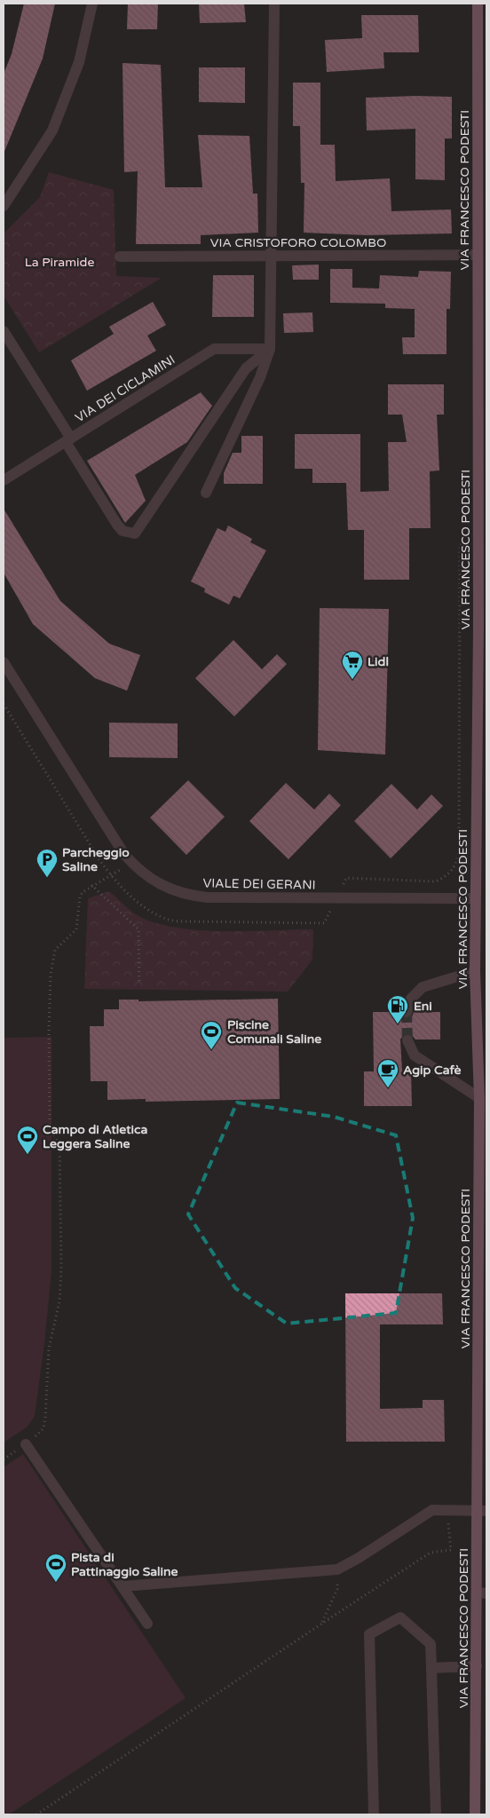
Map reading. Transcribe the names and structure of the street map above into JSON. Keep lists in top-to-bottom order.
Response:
{
  "streets": {
    "main road": ["VIA FRANCESCO PODESTI"],
    "street": ["VIA CRISTOFORO COLOMBO", "VIA DEI CICLAMINI", "VIALE DEI GERANI"]
  },
  "crossings": [
    ["VIA FRANCESCO PODESTI", "VIA CRISTOFORO COLOMBO"],
    ["VIA FRANCESCO PODESTI", "VIALE DEI GERANI"]
  ],
  "parks": ["La Piramide"],
  "places": {
    "supermarket": ["Lidl"],
    "parking": ["Parcheggio Saline"],
    "fuel station": ["Eni"],
    "sports": ["Piscine Comunali Saline", "Campo di Atletica Leggera Saline", "Pista di Pattinaggio Saline"],
    "cafe": ["Agip Cafè"]
  }
}
